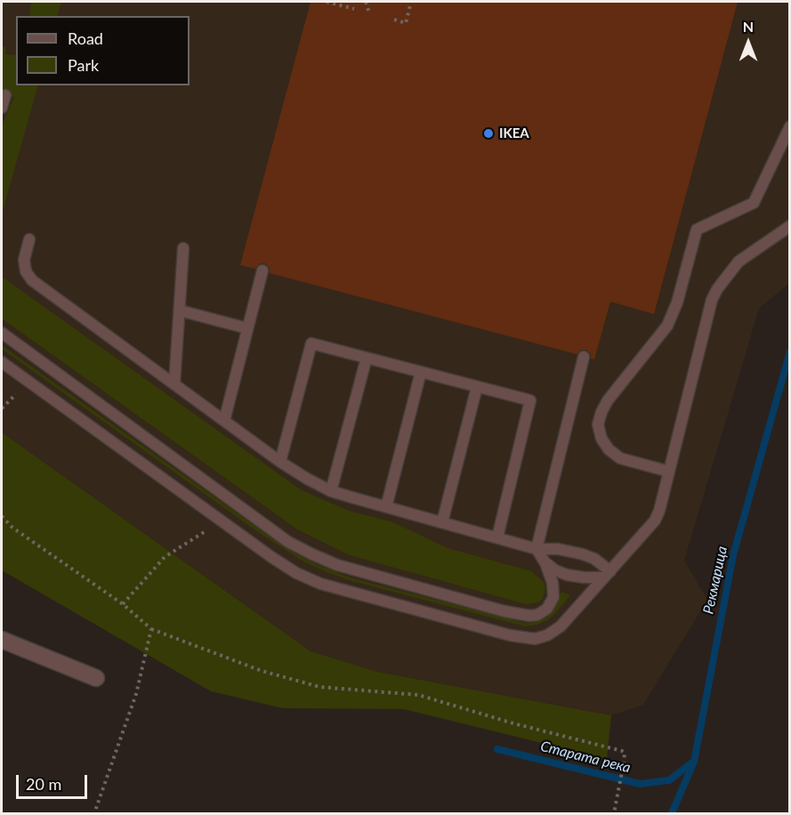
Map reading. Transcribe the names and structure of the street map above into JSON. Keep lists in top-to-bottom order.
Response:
{
  "water": ["Рекмарица", "Старата река"],
  "places": ["IKEA"],
  "legend": ["Road", "Park"],
  "scale_bar": "20 m",
  "north": "top"
}
